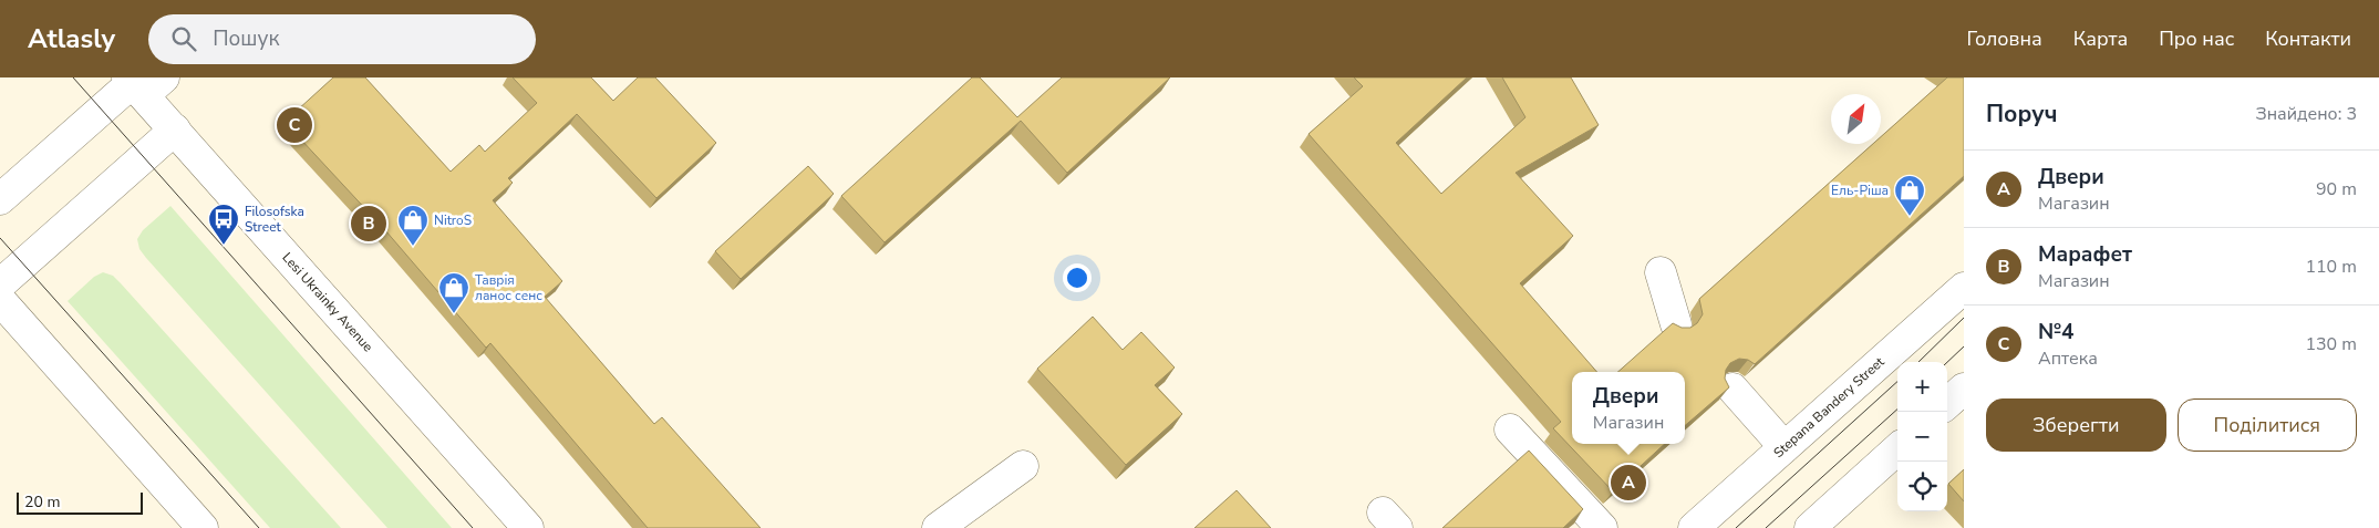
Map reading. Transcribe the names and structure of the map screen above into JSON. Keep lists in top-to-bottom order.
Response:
{
  "streets": {
    "main road": ["Lesi Ukrainky Avenue", "Stepana Bandery Street"]
  },
  "places": {
    "shop": ["Ель-Ріша", "NitroS", "Таврія ланос сенс"],
    "bus stop": ["Filosofska Street"]
  },
  "scale_bar": "20 m",
  "north": "top right",
  "page": {
    "header": "Atlasly",
    "search": "Пошук",
    "nav": [
      "Головна",
      "Карта",
      "Про нас",
      "Контакти"
    ],
    "heading": ["Поруч", "Знайдено: 3"],
    "pins": ["C", "B", "A"],
    "list": [
      {
        "mark": "A",
        "name": "Двери",
        "note": "Магазин",
        "value": "90 m"
      },
      {
        "mark": "B",
        "name": "Марафет",
        "note": "Магазин",
        "value": "110 m"
      },
      {
        "mark": "C",
        "name": "№4",
        "note": "Аптека",
        "value": "130 m"
      }
    ],
    "map_buttons": ["+", "−"],
    "popup": ["Двери", "Магазин"],
    "buttons": ["Зберегти", "Поділитися"],
    "scale": "20 m"
  }
}
